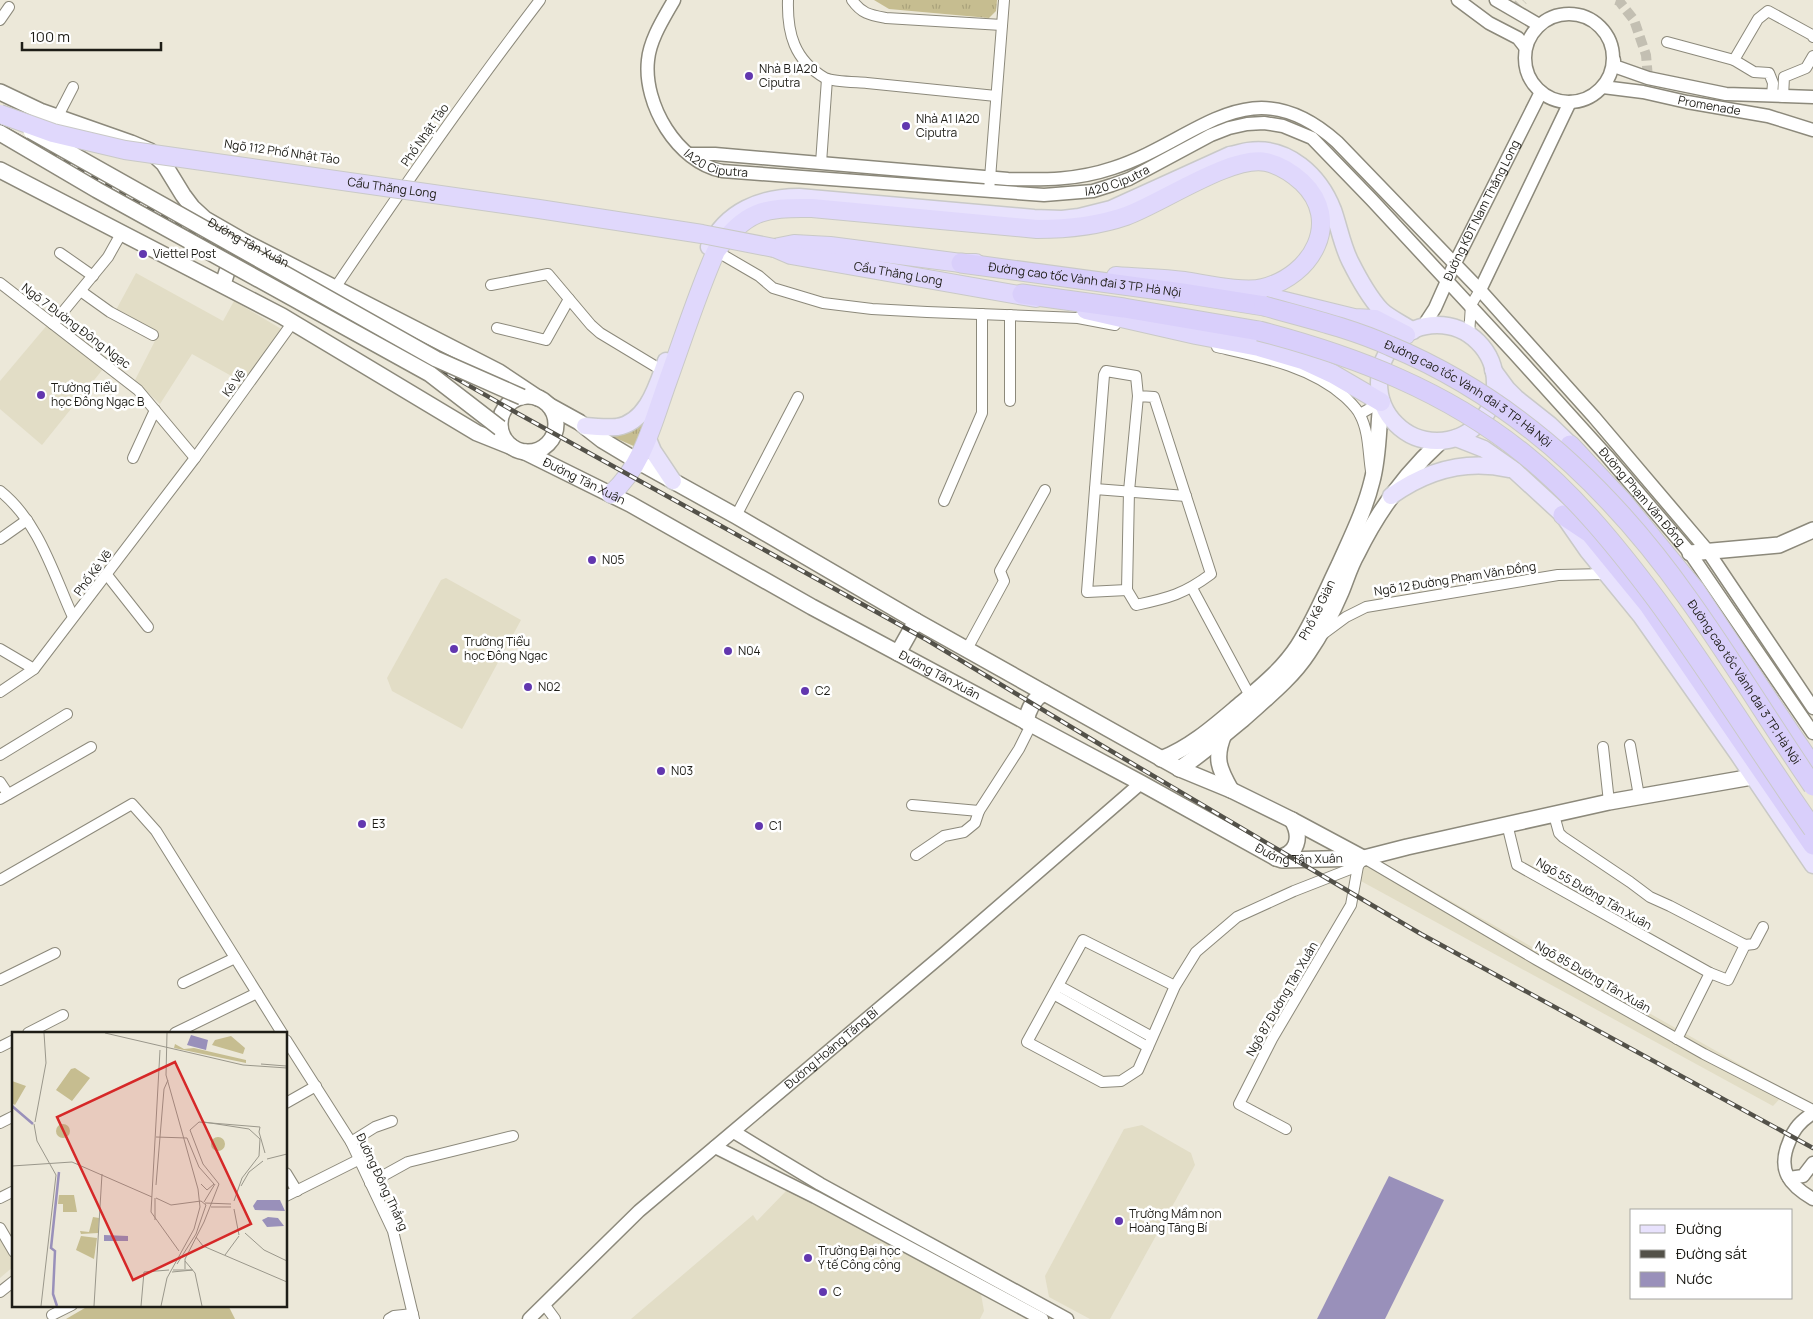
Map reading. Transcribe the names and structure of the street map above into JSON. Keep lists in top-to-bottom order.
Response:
{
  "streets": {
    "highway": ["Cầu Thăng Long", "Đường cao tốc Vành đai 3 TP. Hà Nội"],
    "main road": ["Đường Tân Xuân", "Đường Phạm Văn Đồng", "Phố Kẻ Giàn"],
    "street": [
      "Promenade",
      "Phố Nhật Tảo",
      "Ngõ 112 Phố Nhật Tảo",
      "IA20 Ciputra",
      "Đường KĐT Nam Thăng Long",
      "Ngõ 7 Đường Đông Ngạc",
      "Kẻ Vẽ",
      "Phố Kẻ Vẽ",
      "Ngõ 12 Đường Phạm Văn Đồng",
      "Ngõ 55 Đường Tân Xuân",
      "Ngõ 85 Đường Tân Xuân",
      "Ngõ 87 Đường Tân Xuân",
      "Đường Hoàng Tăng Bí",
      "Đường Đông Thắng"
    ]
  },
  "crossings": [
    ["Promenade", "Đường KĐT Nam Thăng Long"],
    ["Phố Nhật Tảo", "Ngõ 112 Phố Nhật Tảo"],
    ["Phố Nhật Tảo", "Đường Tân Xuân"],
    ["Ngõ 112 Phố Nhật Tảo", "Cầu Thăng Long"],
    ["Ngõ 112 Phố Nhật Tảo", "Đường Tân Xuân"],
    ["IA20 Ciputra", "Đường KĐT Nam Thăng Long"],
    ["IA20 Ciputra", "Đường Phạm Văn Đồng"],
    ["Cầu Thăng Long", "Đường KĐT Nam Thăng Long"],
    ["Cầu Thăng Long", "Đường Tân Xuân"],
    ["Cầu Thăng Long", "Đường cao tốc Vành đai 3 TP. Hà Nội"],
    ["Cầu Thăng Long", "Đường Phạm Văn Đồng"],
    ["Cầu Thăng Long", "Phố Kẻ Giàn"],
    ["Đường KĐT Nam Thăng Long", "Đường Phạm Văn Đồng"],
    ["Đường KĐT Nam Thăng Long", "Phố Kẻ Giàn"],
    ["Đường Tân Xuân", "Kẻ Vẽ"],
    ["Đường Tân Xuân", "Phố Kẻ Giàn"],
    ["Đường Tân Xuân", "Ngõ 55 Đường Tân Xuân"],
    ["Đường Tân Xuân", "Ngõ 85 Đường Tân Xuân"],
    ["Đường Tân Xuân", "Ngõ 87 Đường Tân Xuân"],
    ["Đường Tân Xuân", "Đường Hoàng Tăng Bí"],
    ["Ngõ 7 Đường Đông Ngạc", "Kẻ Vẽ"],
    ["Ngõ 7 Đường Đông Ngạc", "Phố Kẻ Vẽ"],
    ["Kẻ Vẽ", "Phố Kẻ Vẽ"],
    ["Đường Phạm Văn Đồng", "Phố Kẻ Giàn"],
    ["Ngõ 12 Đường Phạm Văn Đồng", "Phố Kẻ Giàn"],
    ["Ngõ 85 Đường Tân Xuân", "Ngõ 87 Đường Tân Xuân"]
  ],
  "places": [
    "Nhà B IA20 Ciputra",
    "Nhà A1 IA20 Ciputra",
    "Viettel Post",
    "Trường Tiểu học Đông Ngạc B",
    "N05",
    "Trường Tiểu học Đông Ngạc",
    "N04",
    "N02",
    "C2",
    "N03",
    "E3",
    "C1",
    "Trường Mầm non Hoàng Tăng Bí",
    "Trường Đại học Y tế Công cộng",
    "C"
  ],
  "legend": ["Đường", "Đường sắt", "Nước"],
  "scale_bar": "100 m"
}
